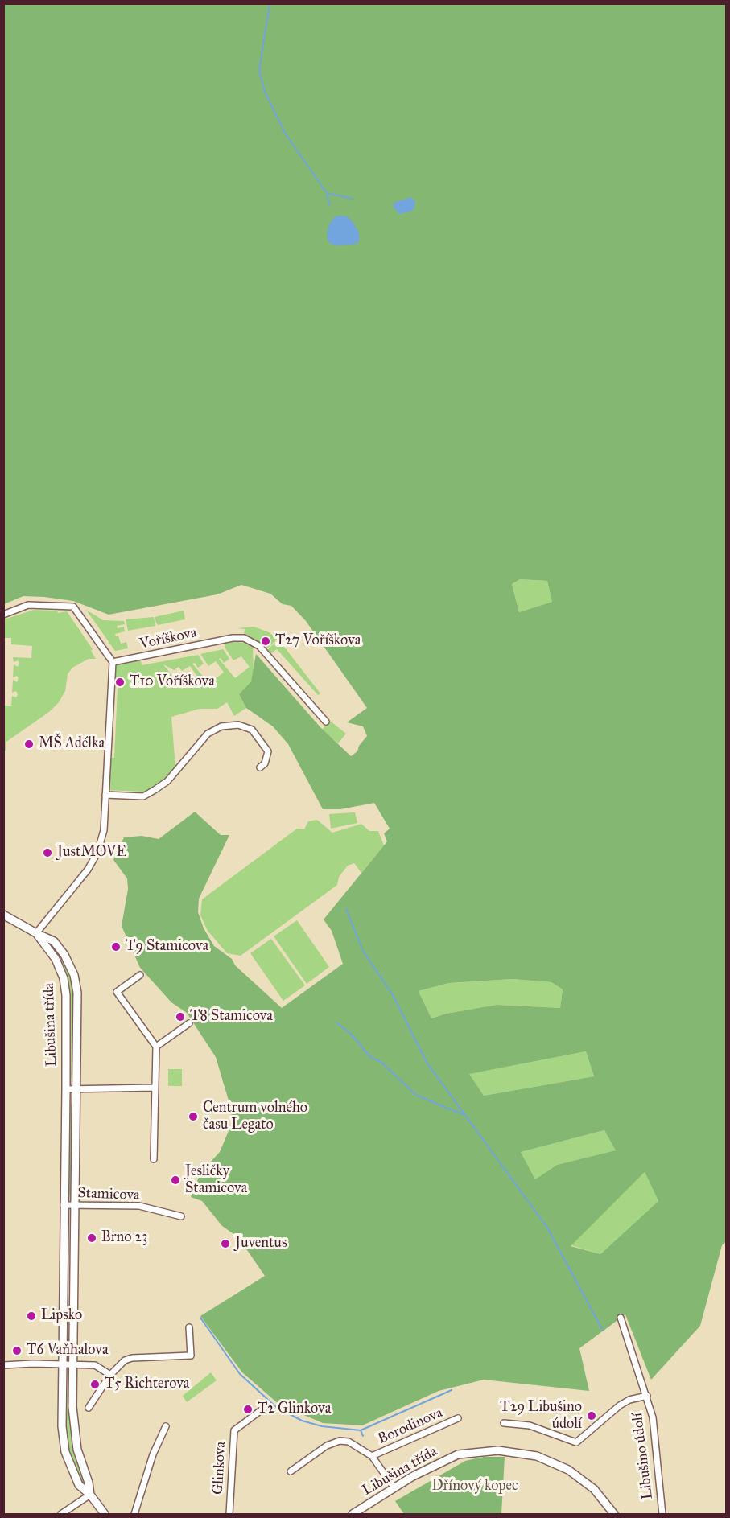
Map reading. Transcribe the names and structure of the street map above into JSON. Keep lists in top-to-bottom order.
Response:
{
  "streets": {
    "street": [
      "Voříškova",
      "Libušina třída",
      "Stamicova",
      "Borodinova",
      "Libušino údolí",
      "Glinkova"
    ]
  },
  "crossings": [
    ["Libušina třída", "Stamicova"],
    ["Libušina třída", "Borodinova"]
  ],
  "parks": ["Dřínový kopec"],
  "places": [
    "T27 Voříškova",
    "T10 Voříškova",
    "MŠ Adélka",
    "JustMOVE",
    "T9 Stamicova",
    "T8 Stamicova",
    "Centrum volného času Legato",
    "Jesličky Stamicova",
    "Brno 23",
    "Juventus",
    "Lipsko",
    "T6 Vaňhalova",
    "T5 Richterova",
    "T2 Glinkova",
    "T29 Libušino údolí"
  ]
}
